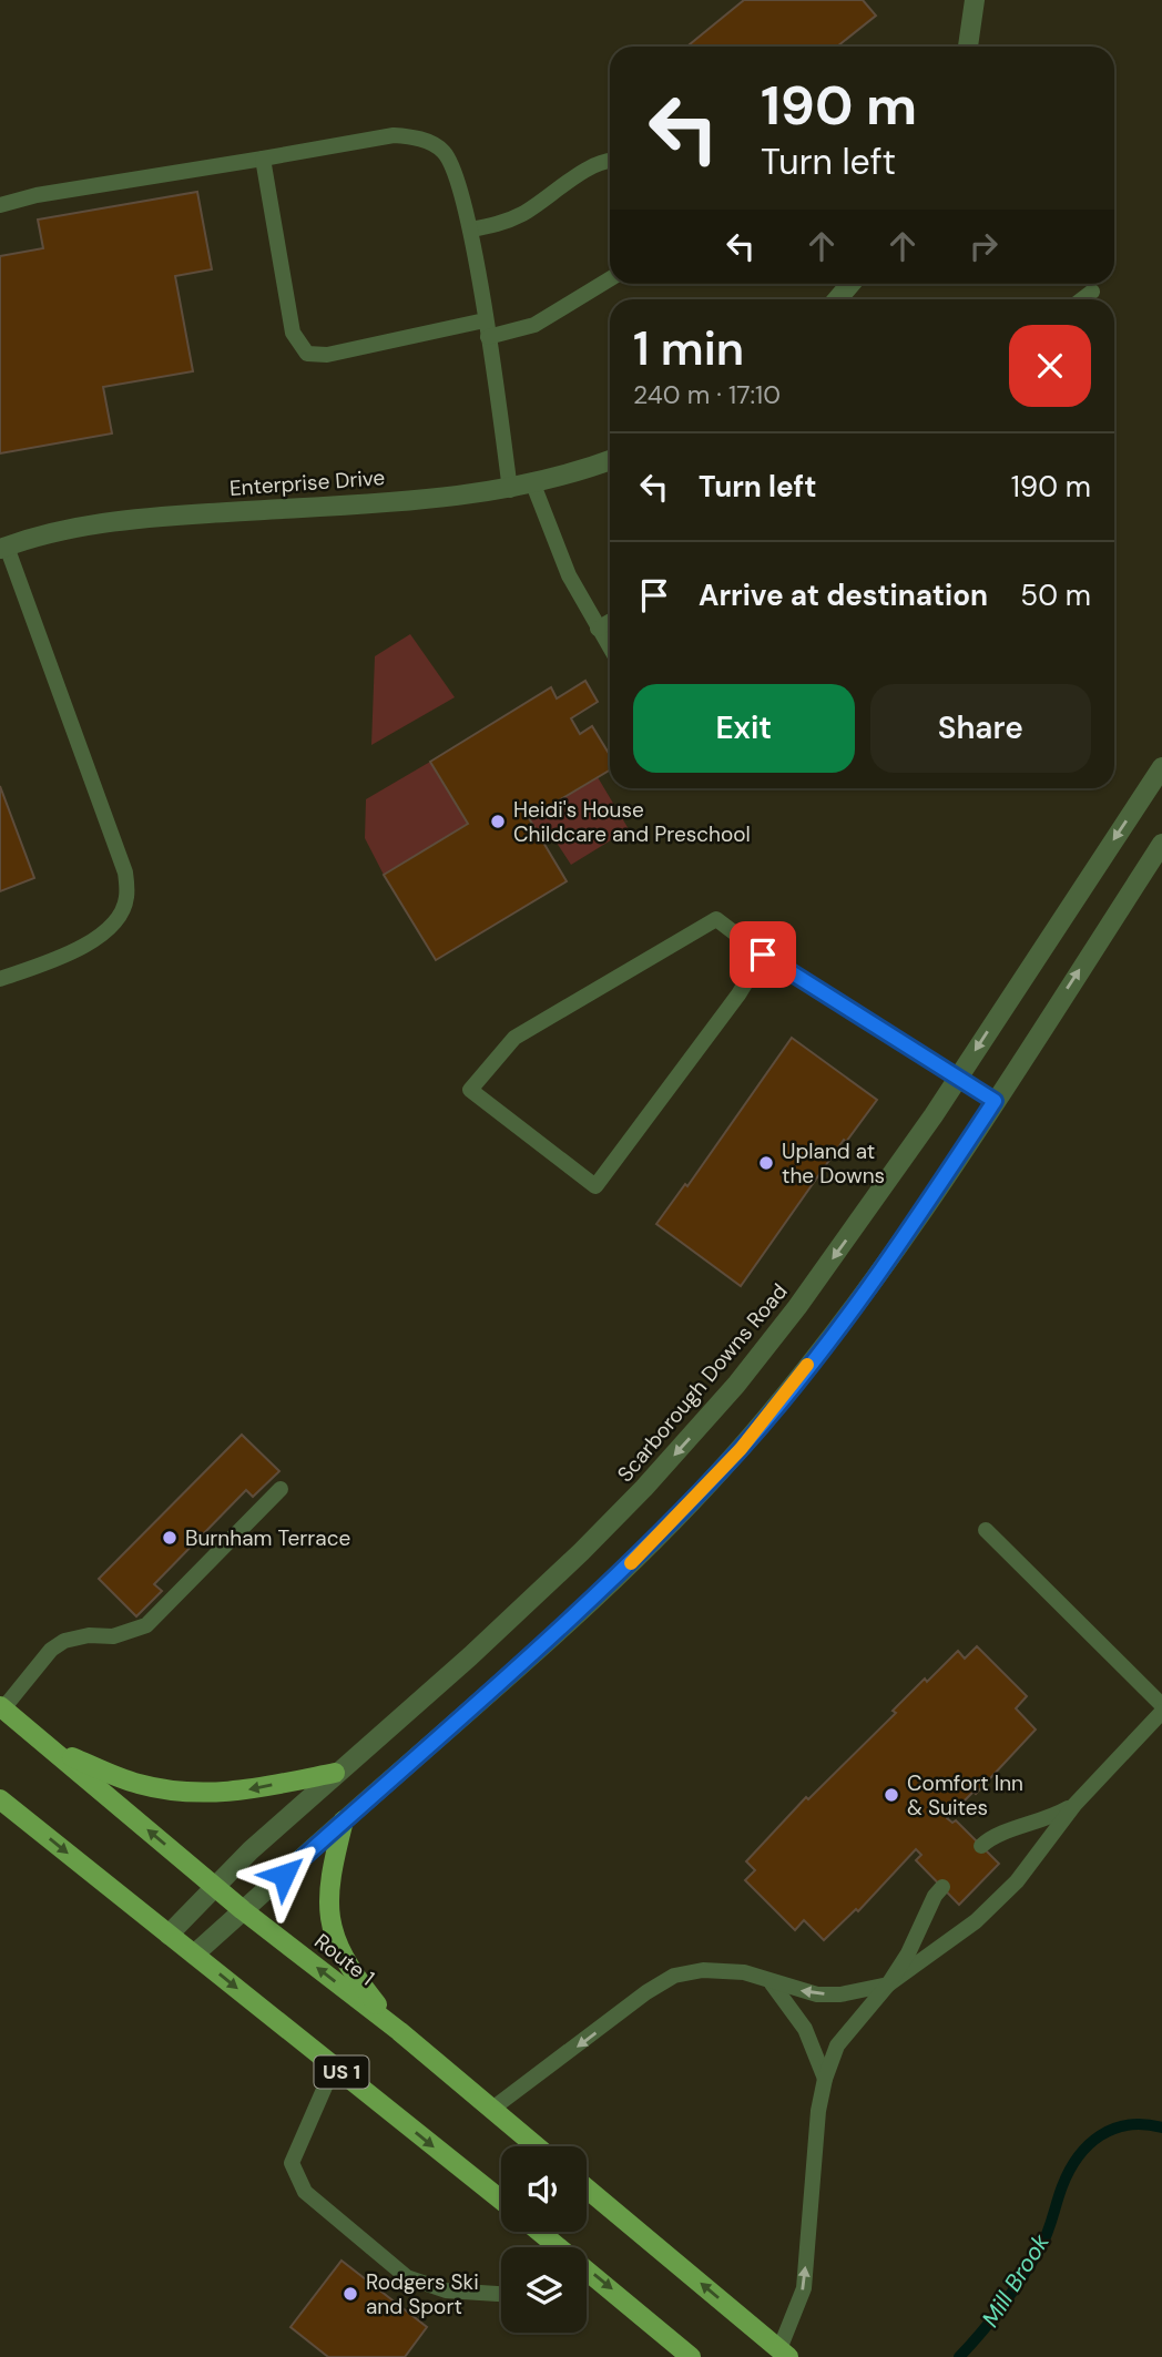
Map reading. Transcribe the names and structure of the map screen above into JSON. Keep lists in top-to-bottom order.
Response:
{
  "streets": {
    "main road": ["Route 1", "US 1"],
    "street": ["Enterprise Drive", "Scarborough Downs Road"]
  },
  "crossings": [
    ["Scarborough Downs Road", "Route 1"],
    ["Scarborough Downs Road", "US 1"]
  ],
  "water": ["Mill Brook"],
  "places": [
    "Heidi's House Childcare and Preschool",
    "Upland at the Downs",
    "Burnham Terrace",
    "Comfort Inn & Suites",
    "Rodgers Ski and Sport"
  ],
  "page": {
    "turn": ["190 m", "Turn left"],
    "heading": ["1 min", "240 m · 17:10"],
    "list": [
      {
        "name": "Turn left",
        "value": "190 m"
      },
      {
        "name": "Arrive at destination",
        "value": "50 m"
      }
    ],
    "buttons": ["Exit", "Share"]
  }
}
